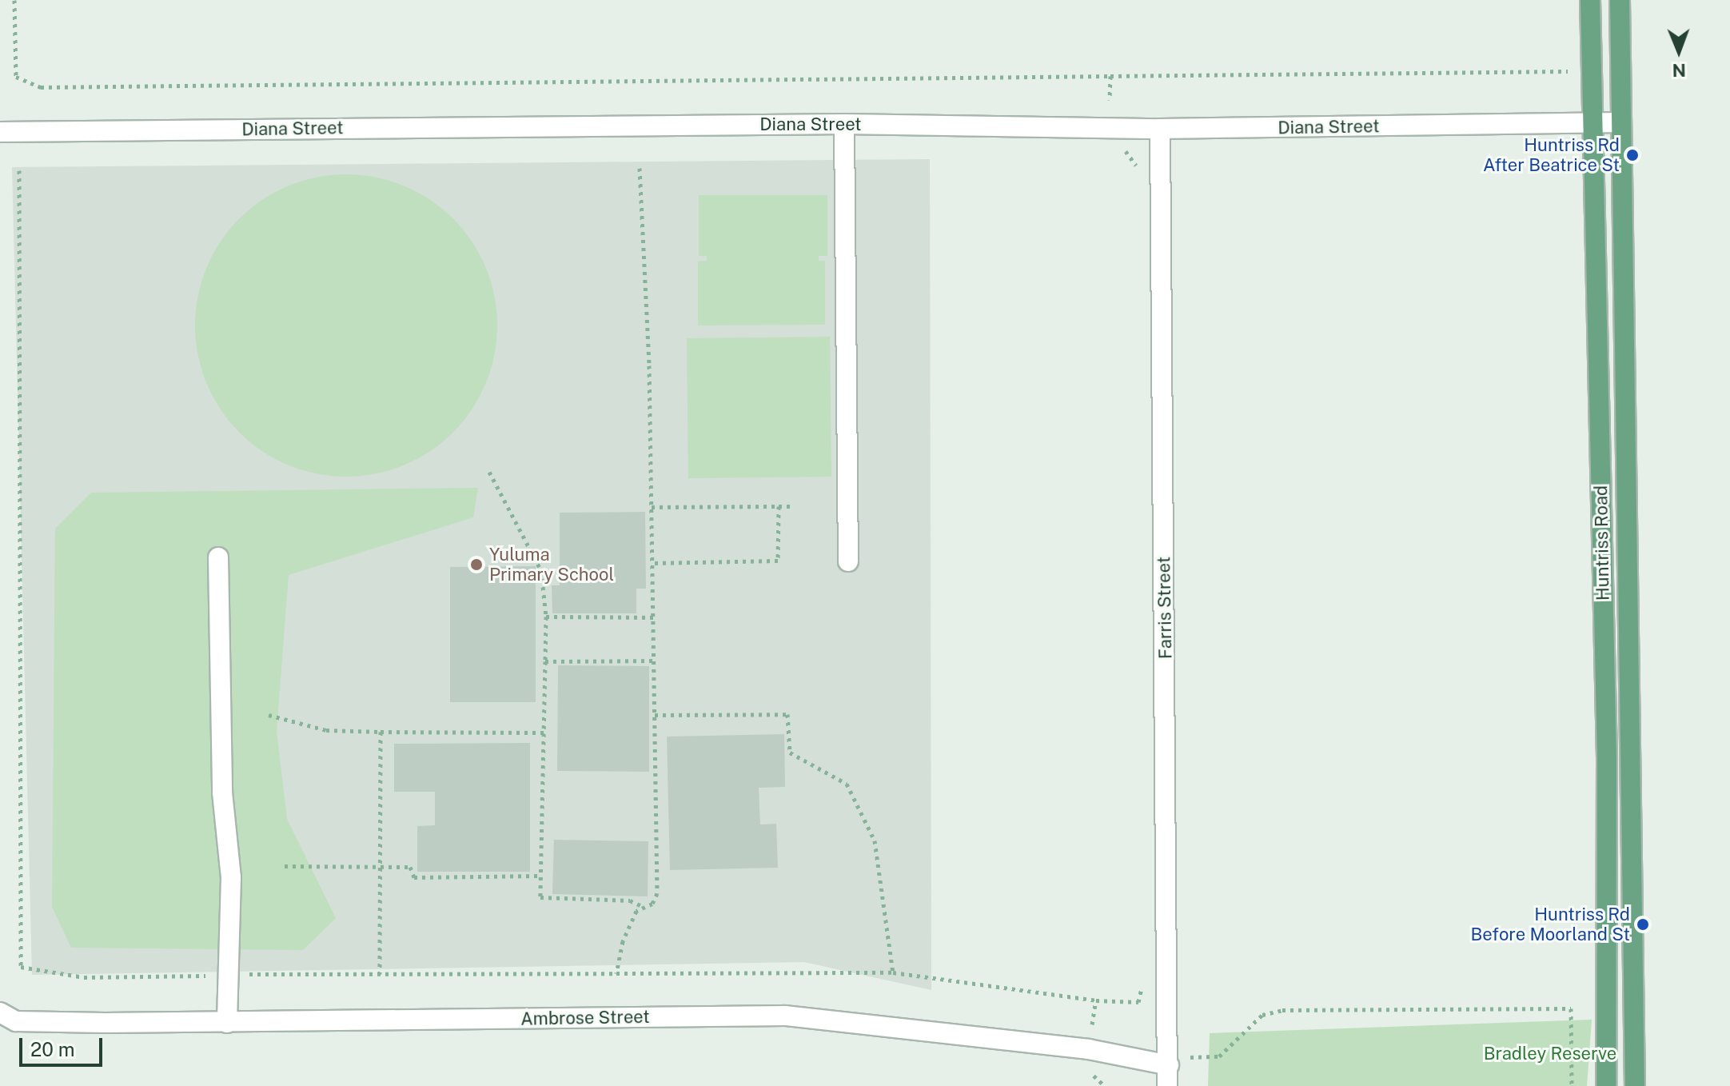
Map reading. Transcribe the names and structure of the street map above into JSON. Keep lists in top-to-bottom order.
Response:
{
  "streets": {
    "main road": ["Huntriss Road"],
    "street": ["Diana Street", "Farris Street", "Ambrose Street"]
  },
  "crossings": [
    ["Diana Street", "Huntriss Road"],
    ["Diana Street", "Farris Street"],
    ["Farris Street", "Ambrose Street"]
  ],
  "parks": ["Bradley Reserve"],
  "places": ["Huntriss Rd After Beatrice St", "Yuluma Primary School", "Huntriss Rd Before Moorland St"],
  "scale_bar": "20 m",
  "north": "bottom"
}
